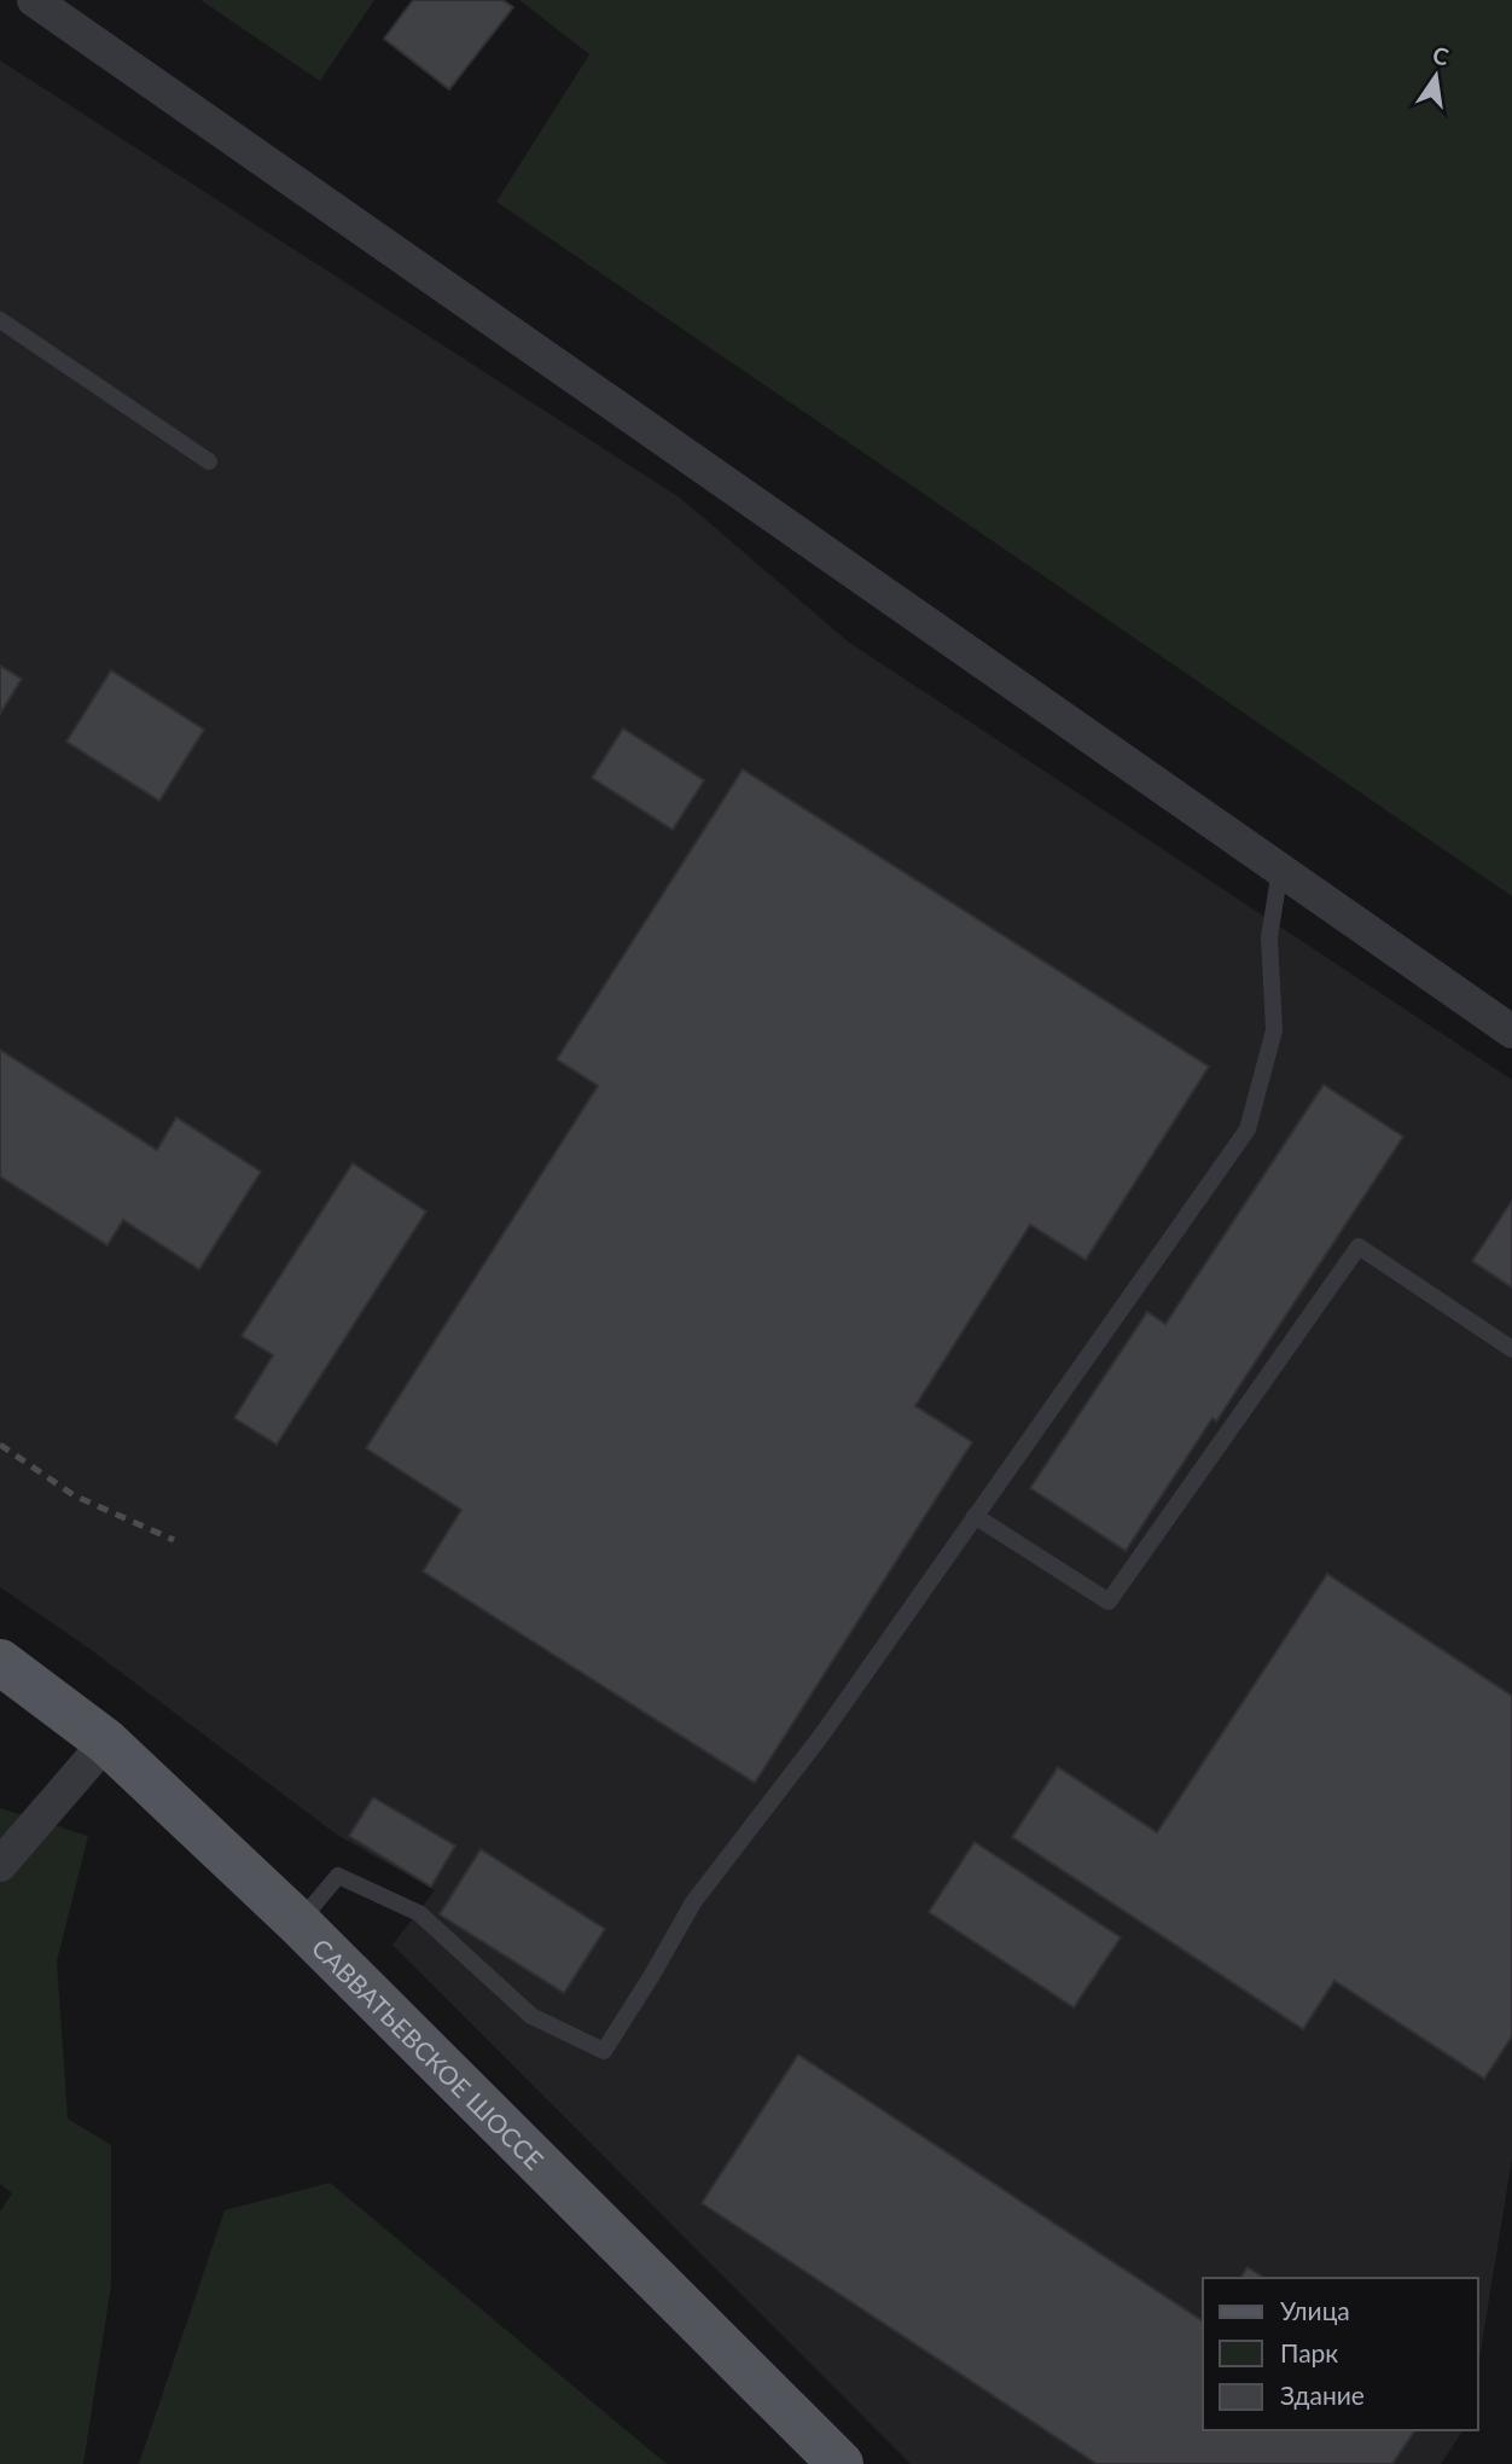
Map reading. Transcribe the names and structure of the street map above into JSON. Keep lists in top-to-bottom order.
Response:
{
  "streets": {
    "main road": ["САВВАТЬЕВСКОЕ ШОССЕ"]
  },
  "legend": ["Улица", "Парк", "Здание"],
  "north": "top"
}
